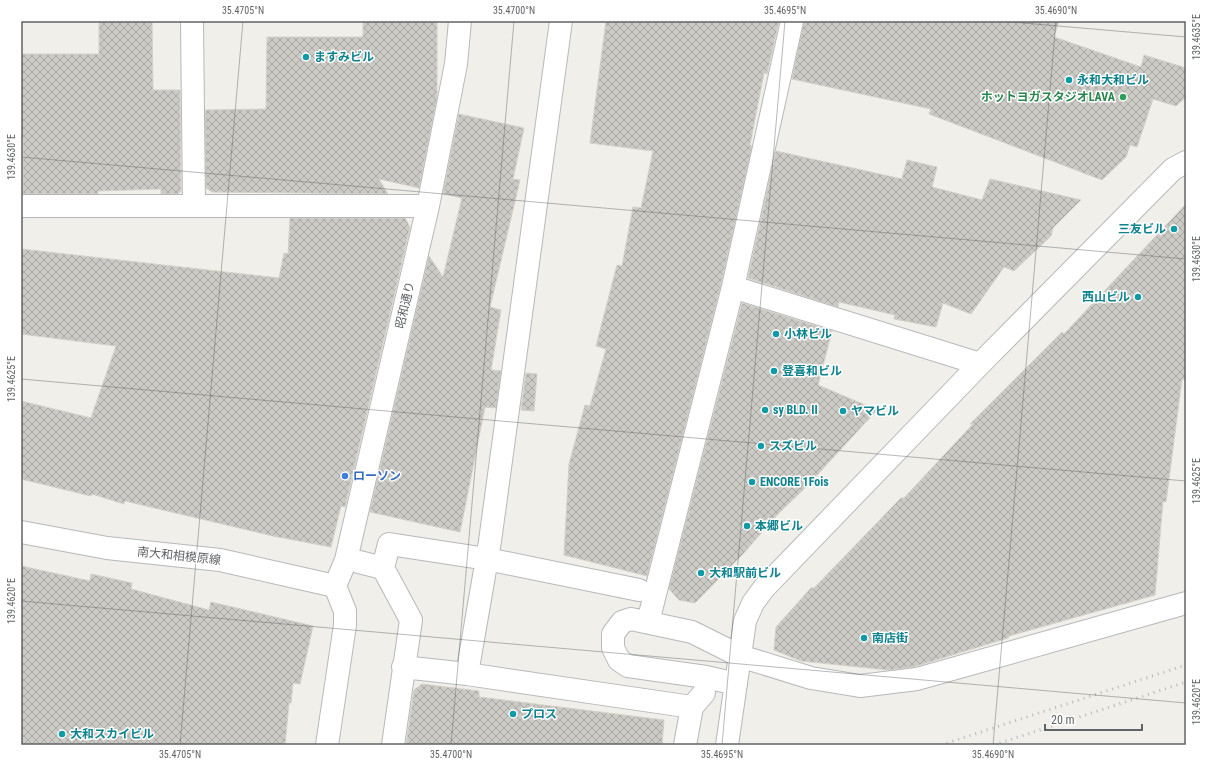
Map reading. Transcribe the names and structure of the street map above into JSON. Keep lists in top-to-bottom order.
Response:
{
  "streets": {
    "street": ["昭和通り", "南大和相模原線"]
  },
  "crossings": [
    ["昭和通り", "南大和相模原線"]
  ],
  "places": [
    "ますみビル",
    "永和大和ビル",
    "ホットヨガスタジオLAVA",
    "三友ビル",
    "西山ビル",
    "小林ビル",
    "登喜和ビル",
    "sy BLD. II",
    "ヤマビル",
    "スズビル",
    "ローソン",
    "ENCORE 1Fois",
    "本郷ビル",
    "大和駅前ビル",
    "南店街",
    "プロス",
    "大和スカイビル"
  ],
  "scale_bar": "20 m",
  "coordinates": [
    "35.4705°N",
    "35.4700°N",
    "35.4695°N",
    "35.4690°N",
    "139.4635°E",
    "139.4630°E",
    "139.4625°E",
    "139.4620°E"
  ]
}
